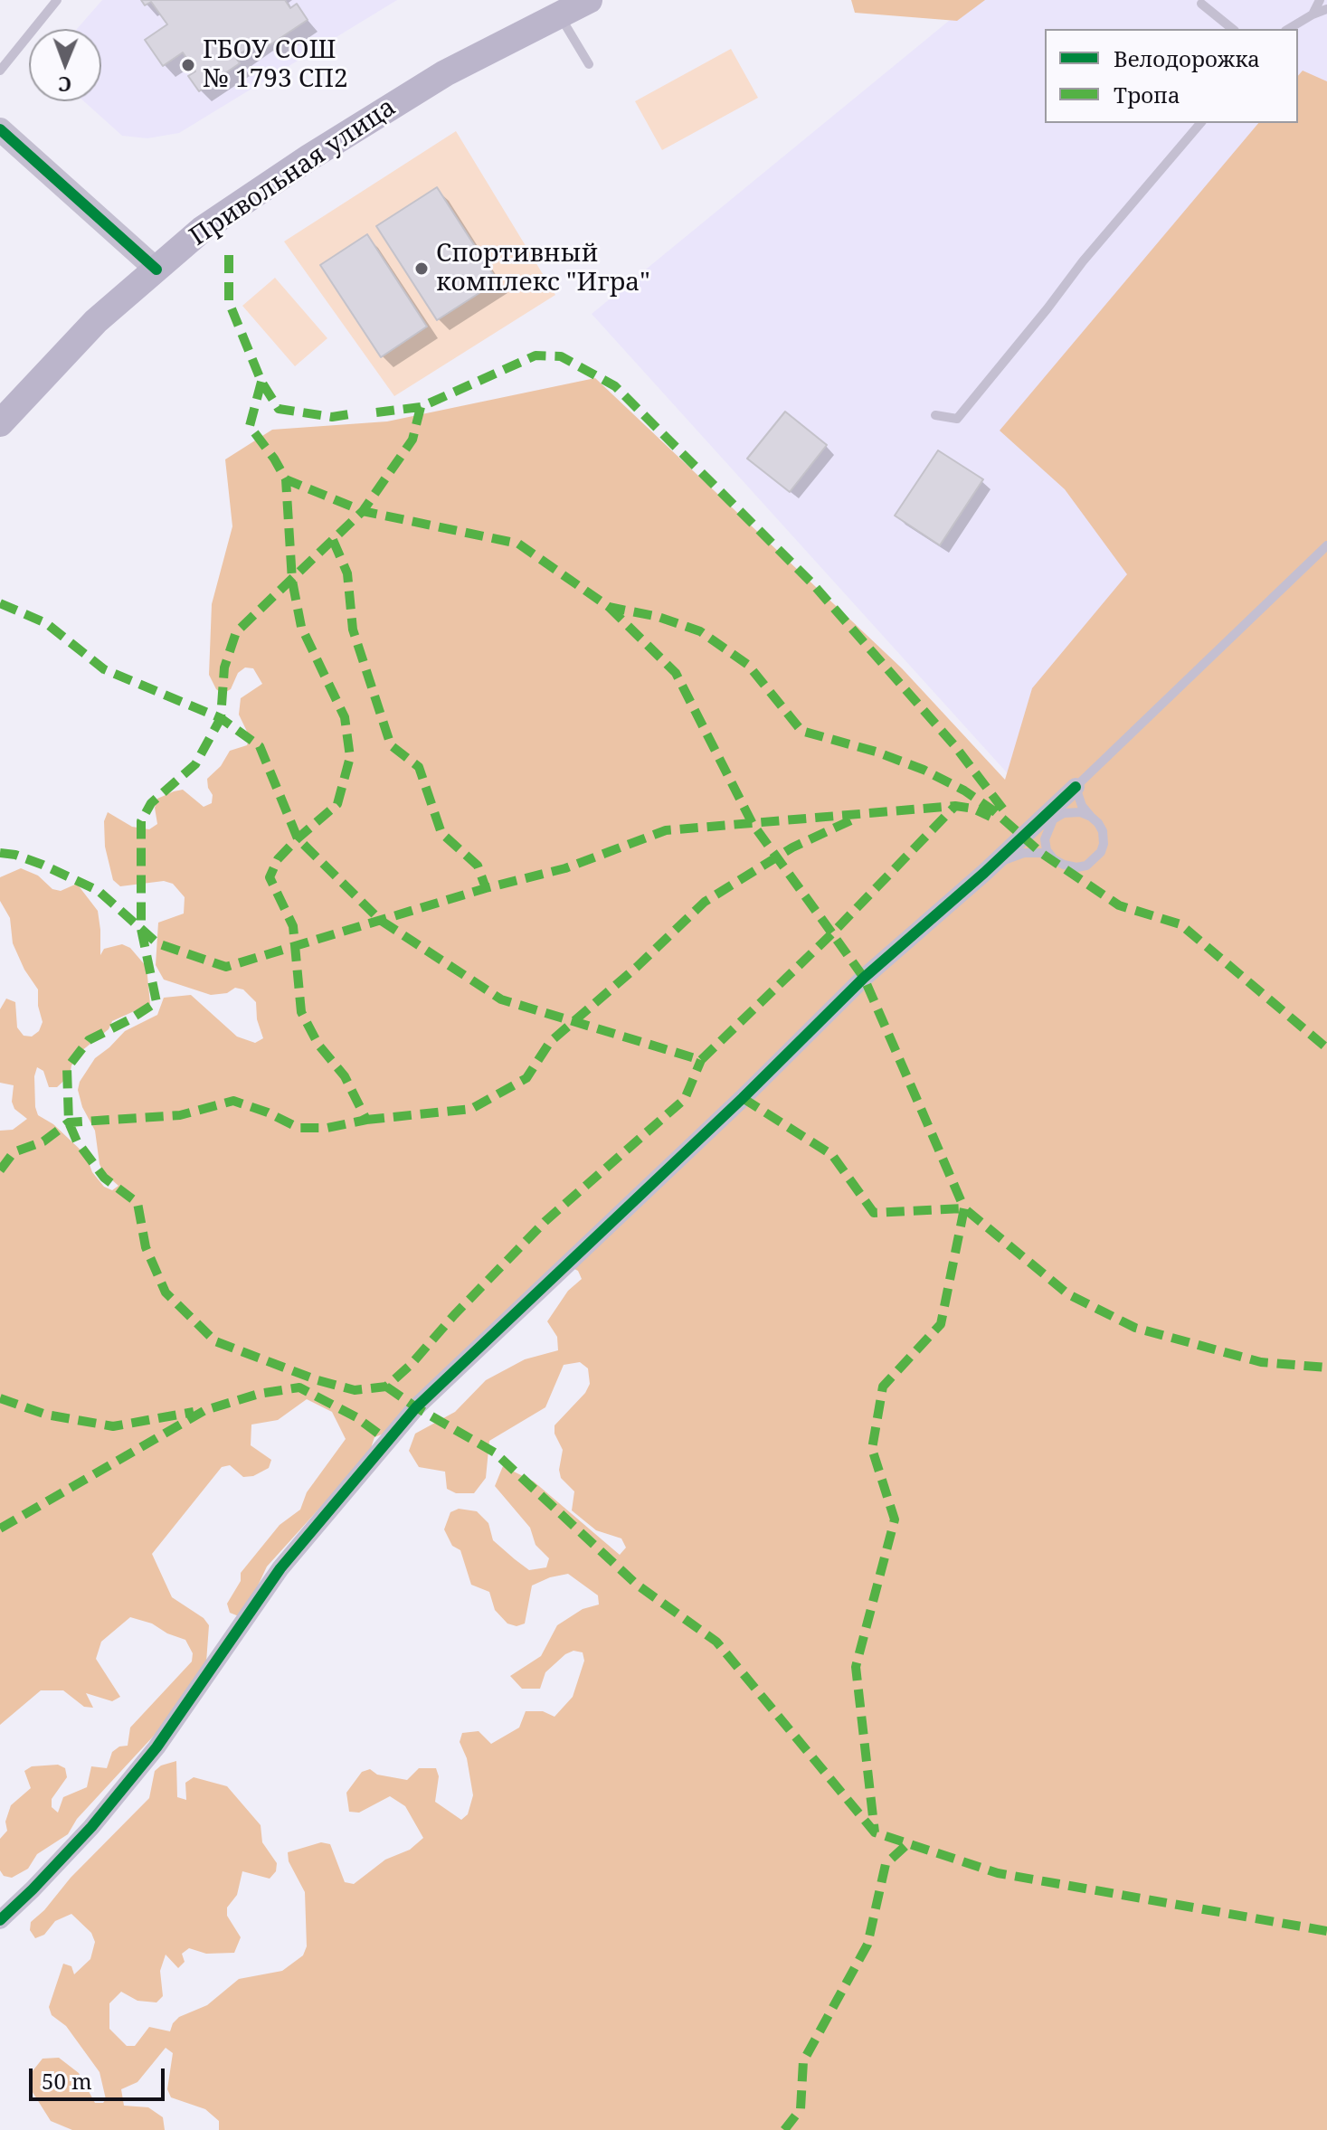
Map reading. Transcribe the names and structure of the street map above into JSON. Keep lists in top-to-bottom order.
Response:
{
  "streets": {
    "main road": ["Привольная улица"]
  },
  "places": ["ГБОУ СОШ № 1793 СП2", "Спортивный комплекс \"Игра\""],
  "legend": ["Велодорожка", "Тропа"],
  "scale_bar": "50 m",
  "north": "bottom"
}
